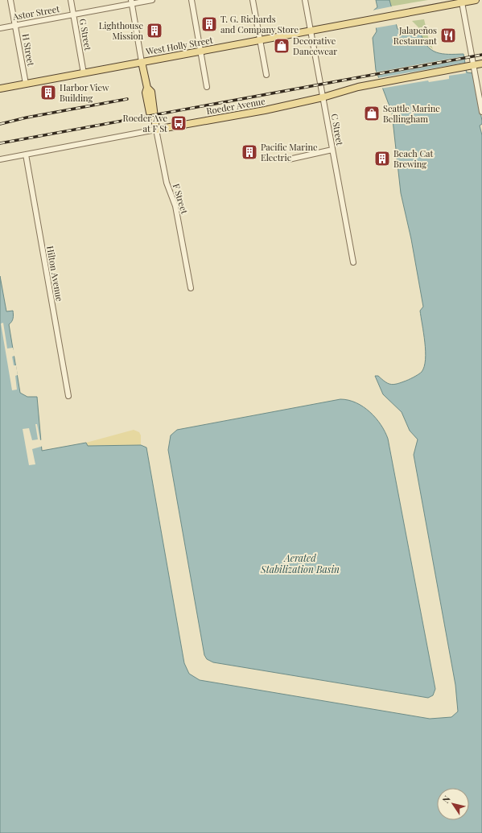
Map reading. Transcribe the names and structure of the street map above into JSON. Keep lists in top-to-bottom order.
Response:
{
  "streets": {
    "main road": ["West Holly Street", "Roeder Avenue", "F Street"],
    "street": [
      "Astor Street",
      "G Street",
      "H Street",
      "C Street",
      "Hilton Avenue"
    ]
  },
  "crossings": [
    ["Astor Street", "G Street"],
    ["Astor Street", "H Street"],
    ["Astor Street", "F Street"],
    ["G Street", "West Holly Street"],
    ["West Holly Street", "H Street"],
    ["West Holly Street", "C Street"],
    ["West Holly Street", "F Street"],
    ["Roeder Avenue", "C Street"],
    ["Roeder Avenue", "F Street"],
    ["Roeder Avenue", "Hilton Avenue"]
  ],
  "water": ["Aerated Stabilization Basin"],
  "places": {
    "building": [
      "T. G. Richards and Company Store",
      "Lighthouse Mission",
      "Harbor View Building",
      "Pacific Marine Electric",
      "Beach Cat Brewing"
    ],
    "restaurant": ["Jalapeños Restaurant"],
    "shop": ["Decorative Dancewear", "Seattle Marine Bellingham"],
    "bus stop": ["Roeder Ave at F St"]
  },
  "north": "top left"
}
